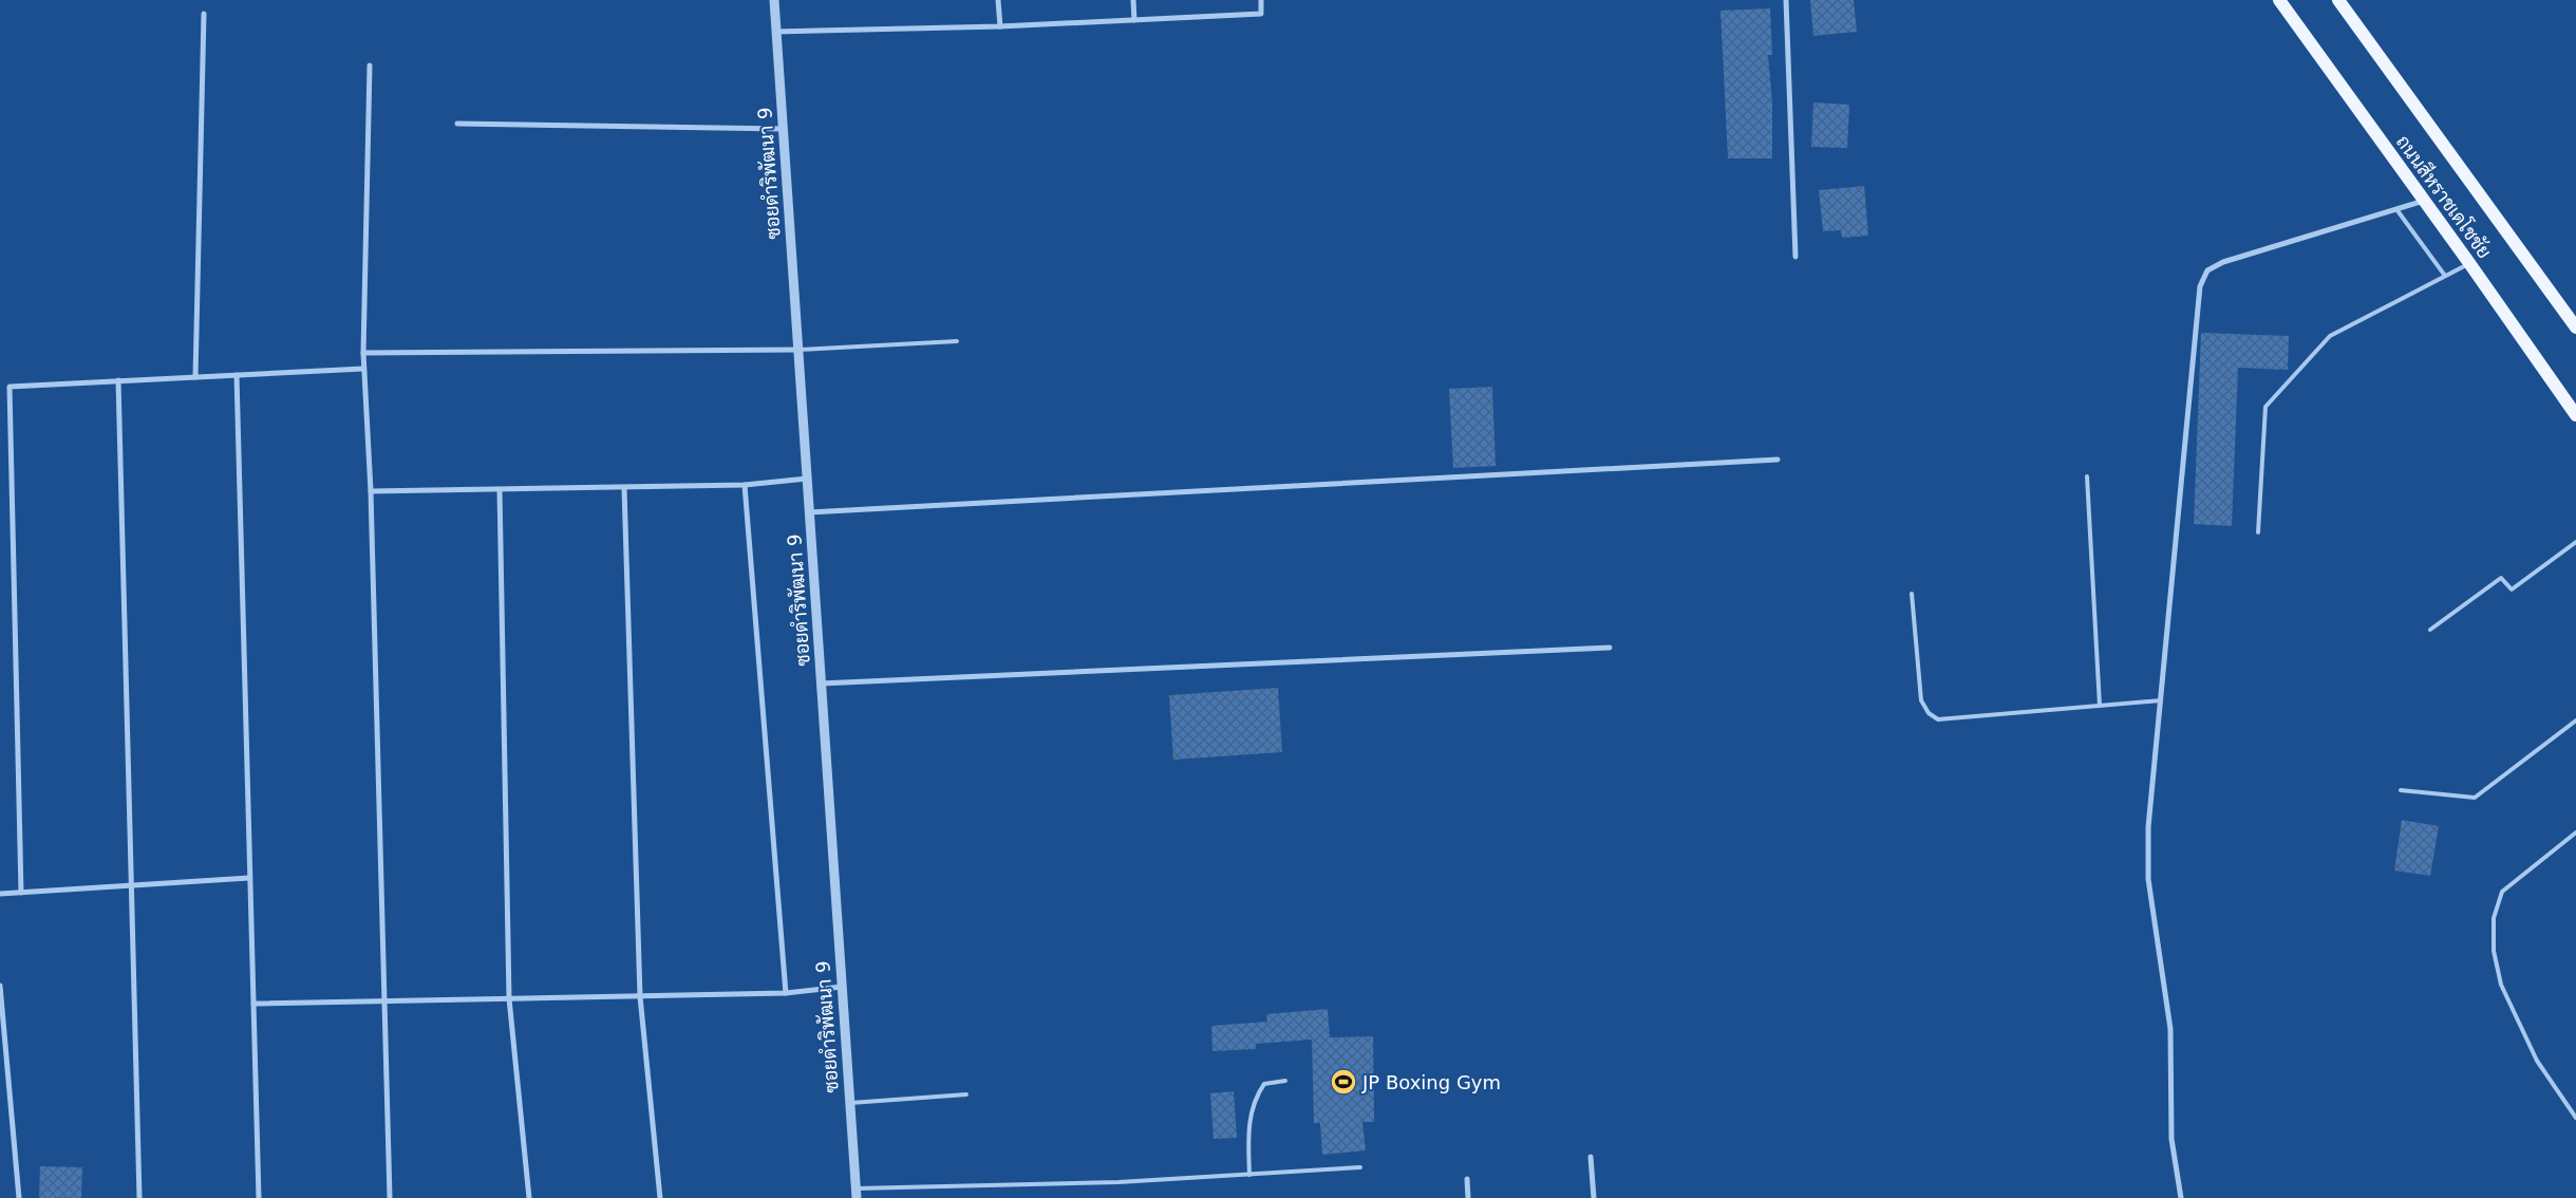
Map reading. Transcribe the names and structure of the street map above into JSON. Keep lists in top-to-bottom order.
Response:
{
  "streets": {
    "main road": ["ถนนสีหราชเดโชชัย"],
    "street": ["ซอยดำริพัฒนา 9"]
  },
  "places": {
    "sports": ["JP Boxing Gym"]
  }
}
